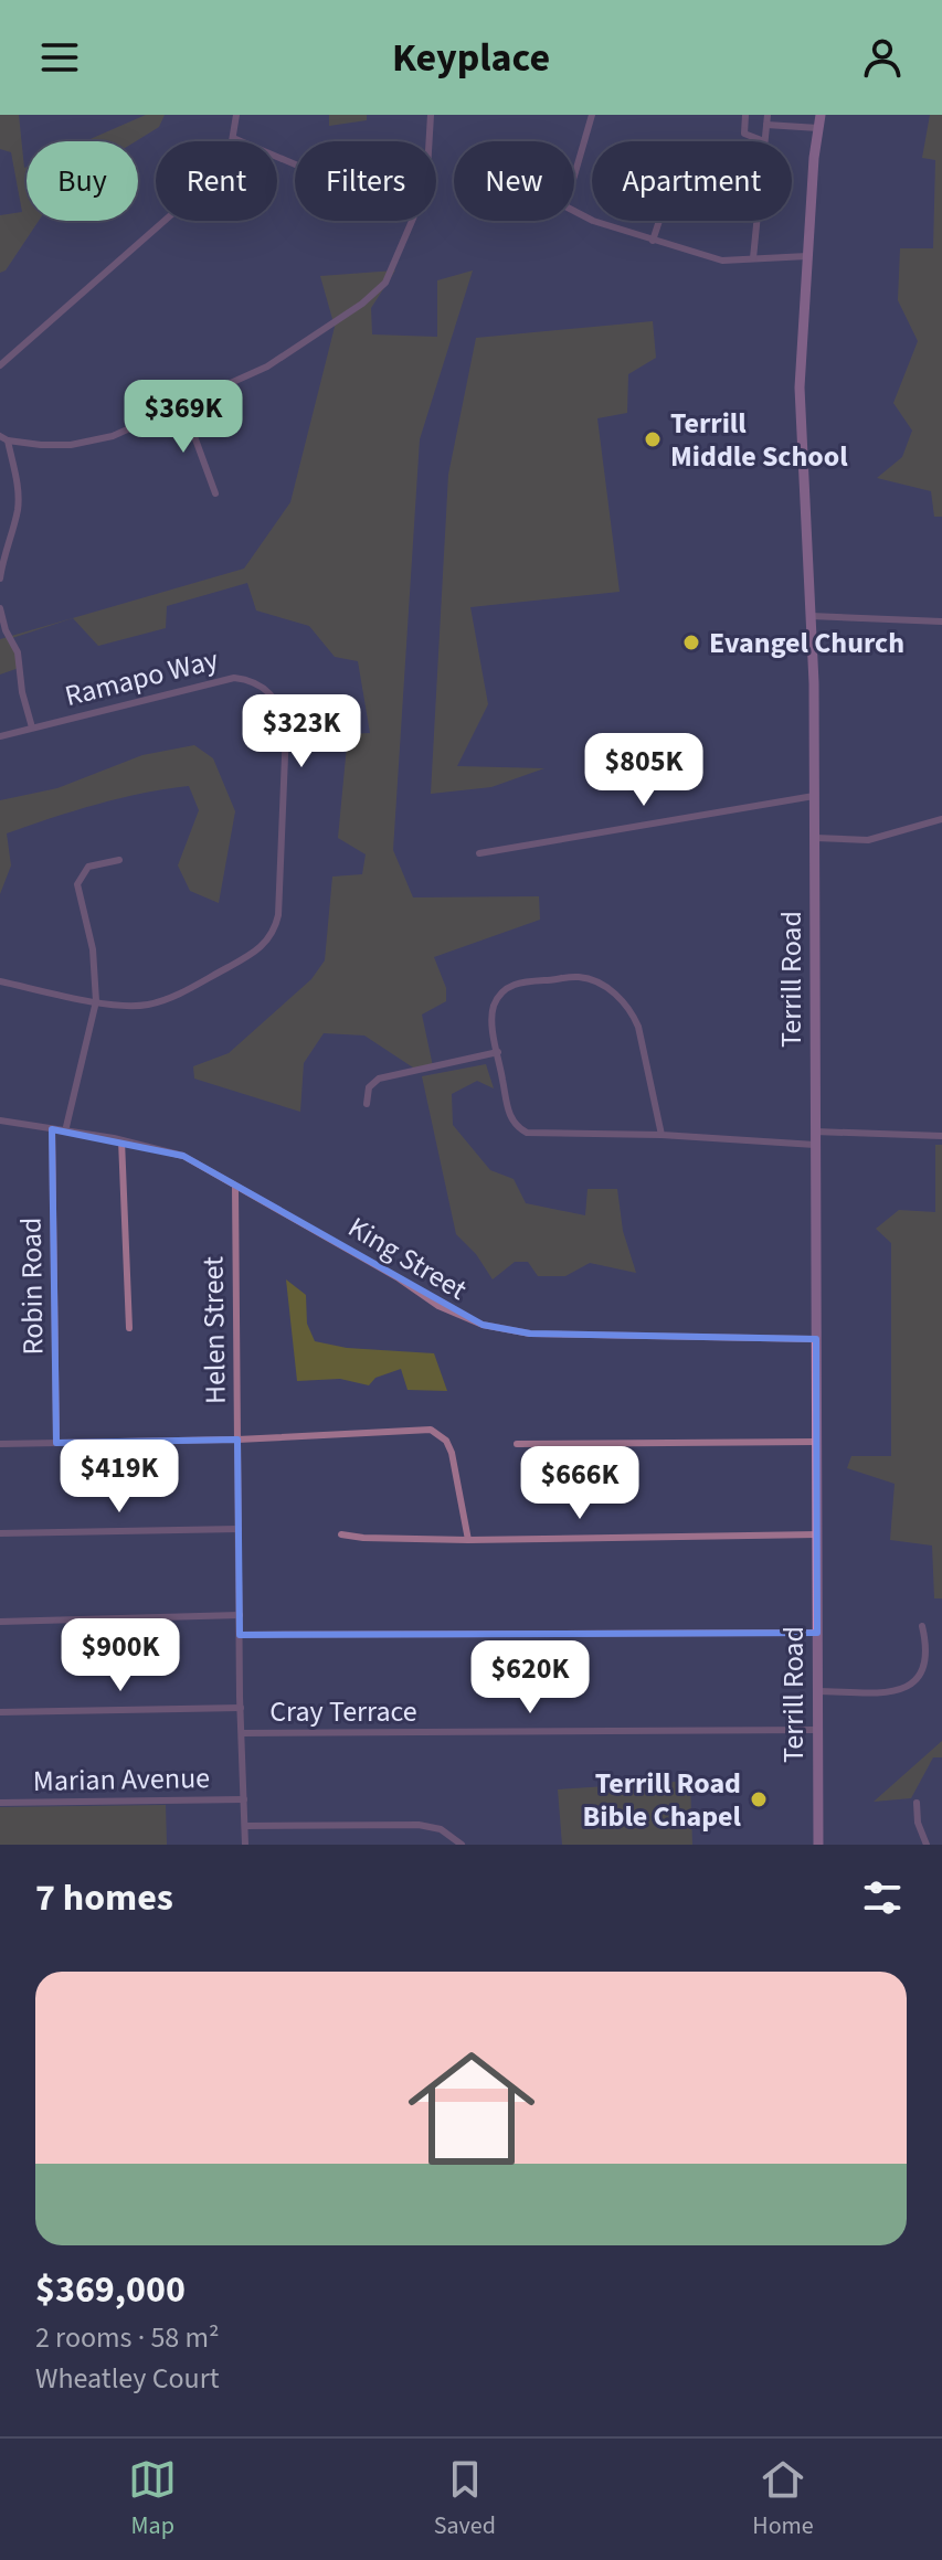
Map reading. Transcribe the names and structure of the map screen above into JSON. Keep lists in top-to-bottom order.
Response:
{
  "streets": {
    "street": [
      "Ramapo Way",
      "Terrill Road",
      "King Street",
      "Robin Road",
      "Helen Street",
      "Cray Terrace",
      "Marian Avenue"
    ]
  },
  "crossings": [
    ["Terrill Road", "King Street"],
    ["Terrill Road", "Cray Terrace"],
    ["King Street", "Robin Road"],
    ["King Street", "Helen Street"],
    ["Helen Street", "Cray Terrace"],
    ["Helen Street", "Marian Avenue"]
  ],
  "places": ["Terrill Middle School", "Evangel Church", "Terrill Road Bible Chapel"],
  "page": {
    "header": "Keyplace",
    "chip": [
      "Buy",
      "Rent",
      "Filters",
      "New",
      "Apartment"
    ],
    "price": [
      "$369K",
      "$323K",
      "$805K",
      "$419K",
      "$666K",
      "$900K",
      "$620K"
    ],
    "heading": "7 homes",
    "list": [
      {
        "name": "$369,000",
        "note": "2 rooms · 58 m² · Wheatley Court"
      }
    ],
    "tabs": ["Map", "Saved", "Home"]
  }
}
